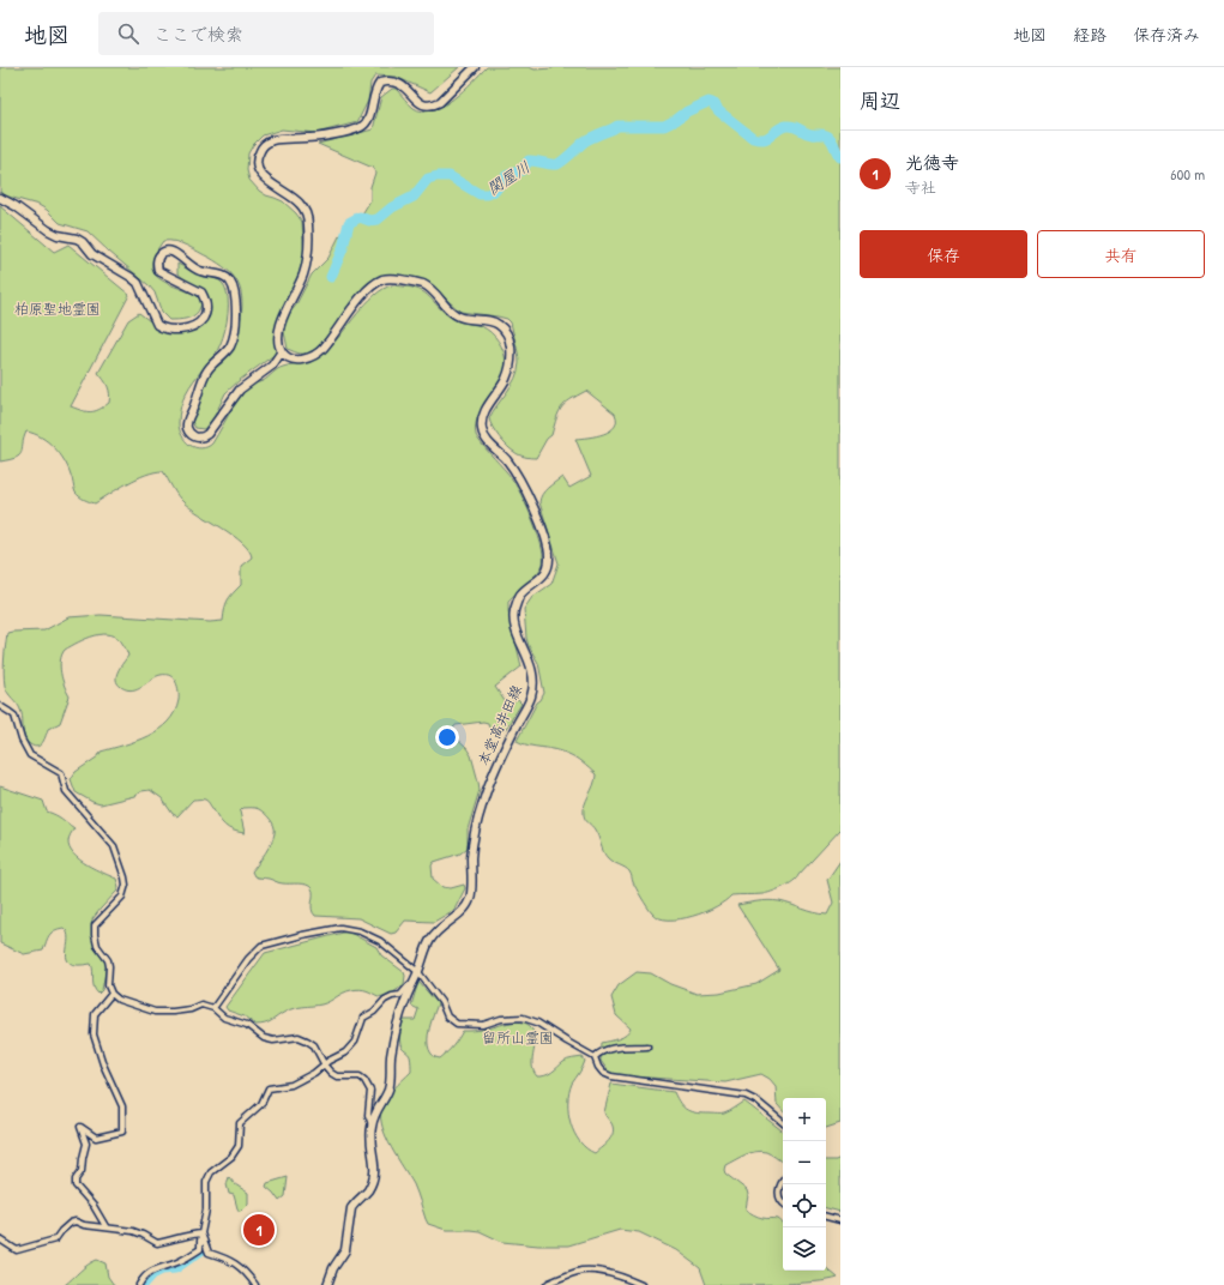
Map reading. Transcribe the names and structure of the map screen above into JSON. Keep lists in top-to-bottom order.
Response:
{
  "streets": {
    "main road": ["本堂高井田線"]
  },
  "water": ["関屋川"],
  "parks": ["柏原聖地霊園", "留所山霊園"],
  "page": {
    "header": "地図",
    "search": "ここで検索",
    "nav": ["地図", "経路", "保存済み"],
    "heading": "周辺",
    "list": [
      {
        "mark": "1",
        "name": "光徳寺",
        "note": "寺社",
        "value": "600 m"
      }
    ],
    "buttons": ["保存", "共有"],
    "map_buttons": ["+", "−"],
    "pins": "1"
  }
}
